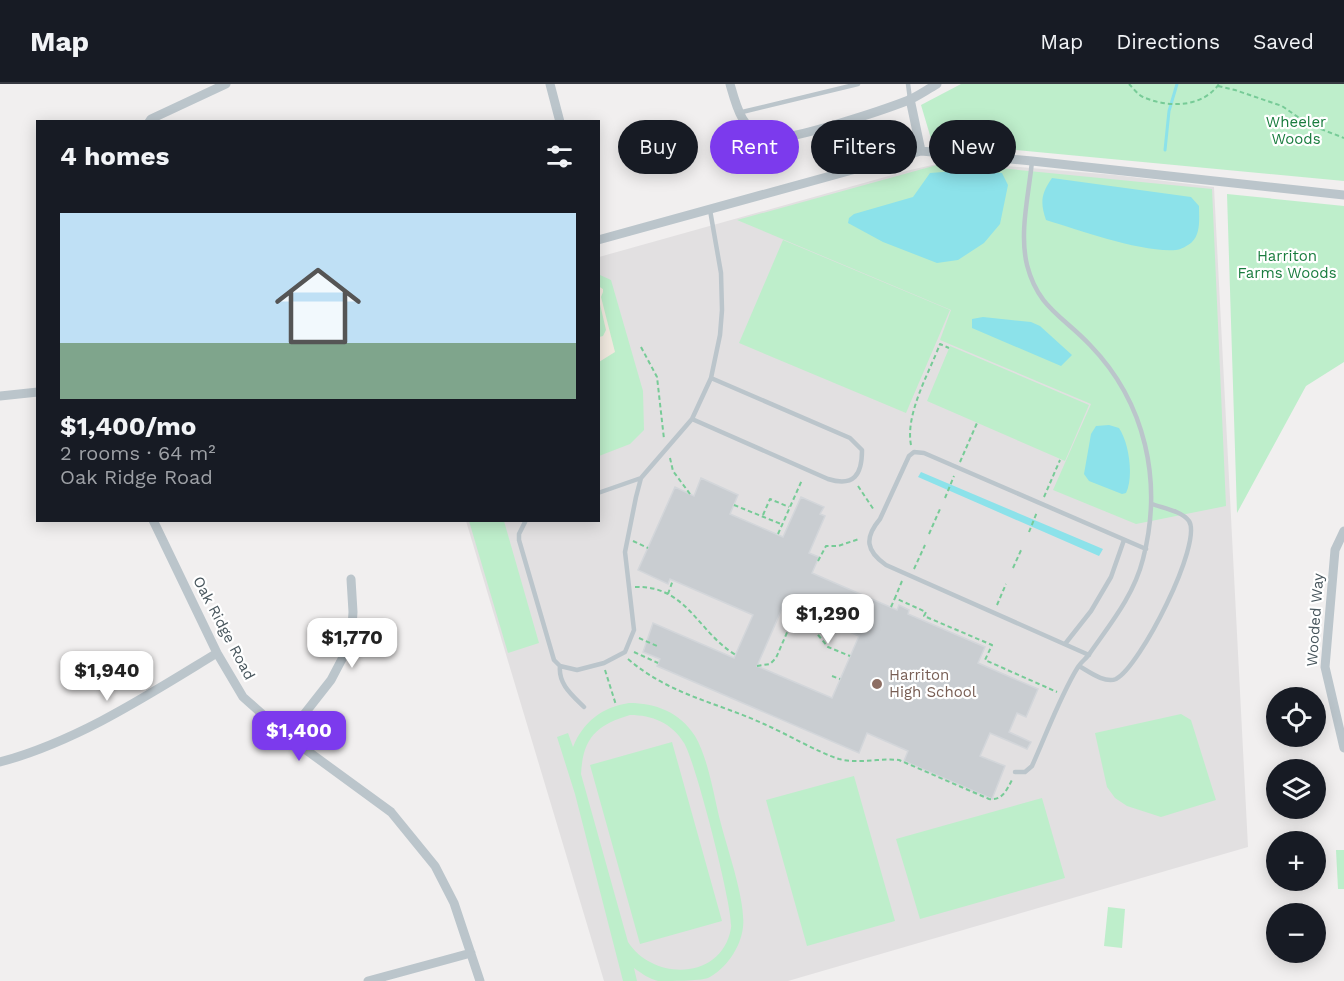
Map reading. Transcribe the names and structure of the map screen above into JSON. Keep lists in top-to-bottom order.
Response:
{
  "streets": {
    "street": ["Wooded Way", "Oak Ridge Road"]
  },
  "parks": ["Wheeler Woods", "Harriton Farms Woods"],
  "places": ["Harriton High School"],
  "page": {
    "header": "Map",
    "nav": ["Map", "Directions", "Saved"],
    "chip": [
      "Buy",
      "Rent",
      "Filters",
      "New"
    ],
    "heading": "4 homes",
    "list": [
      {
        "name": "$1,400/mo",
        "note": "2 rooms · 64 m² · Oak Ridge Road"
      }
    ],
    "price": [
      "$1,290",
      "$1,770",
      "$1,940",
      "$1,400"
    ],
    "map_buttons": ["+", "−"]
  }
}
